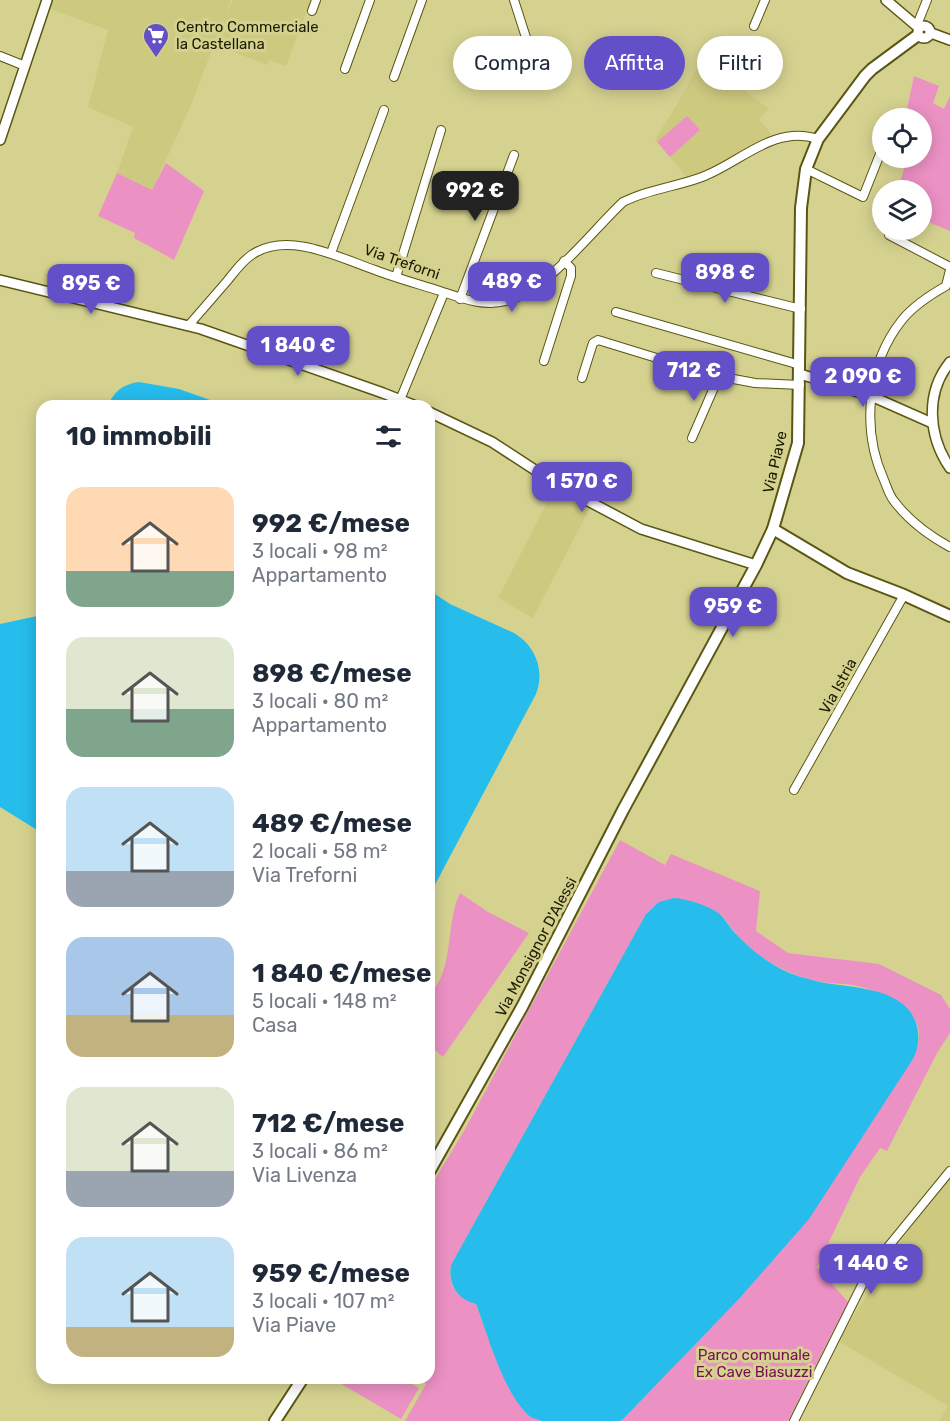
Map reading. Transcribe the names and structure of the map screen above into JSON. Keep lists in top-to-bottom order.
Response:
{
  "streets": {
    "main road": ["Via Piave", "Via Monsignor D'Alessi"],
    "street": ["Via Treforni", "Via Istria"]
  },
  "crossings": [
    ["Via Treforni", "Via Piave"],
    ["Via Piave", "Via Monsignor D'Alessi"]
  ],
  "parks": ["Parco comunale Ex Cave Biasuzzi"],
  "places": {
    "supermarket": ["Centro Commerciale la Castellana"]
  },
  "page": {
    "chip": ["Compra", "Affitta", "Filtri"],
    "price": [
      "992 €",
      "898 €",
      "489 €",
      "895 €",
      "1 840 €",
      "712 €",
      "2 090 €",
      "1 570 €",
      "959 €",
      "1 440 €"
    ],
    "heading": "10 immobili",
    "list": [
      {
        "name": "992 €/mese",
        "note": "3 locali · 98 m² · Appartamento"
      },
      {
        "name": "898 €/mese",
        "note": "3 locali · 80 m² · Appartamento"
      },
      {
        "name": "489 €/mese",
        "note": "2 locali · 58 m² · Via Treforni"
      },
      {
        "name": "1 840 €/mese",
        "note": "5 locali · 148 m² · Casa"
      },
      {
        "name": "712 €/mese",
        "note": "3 locali · 86 m² · Via Livenza"
      },
      {
        "name": "959 €/mese",
        "note": "3 locali · 107 m² · Via Piave"
      }
    ]
  }
}
